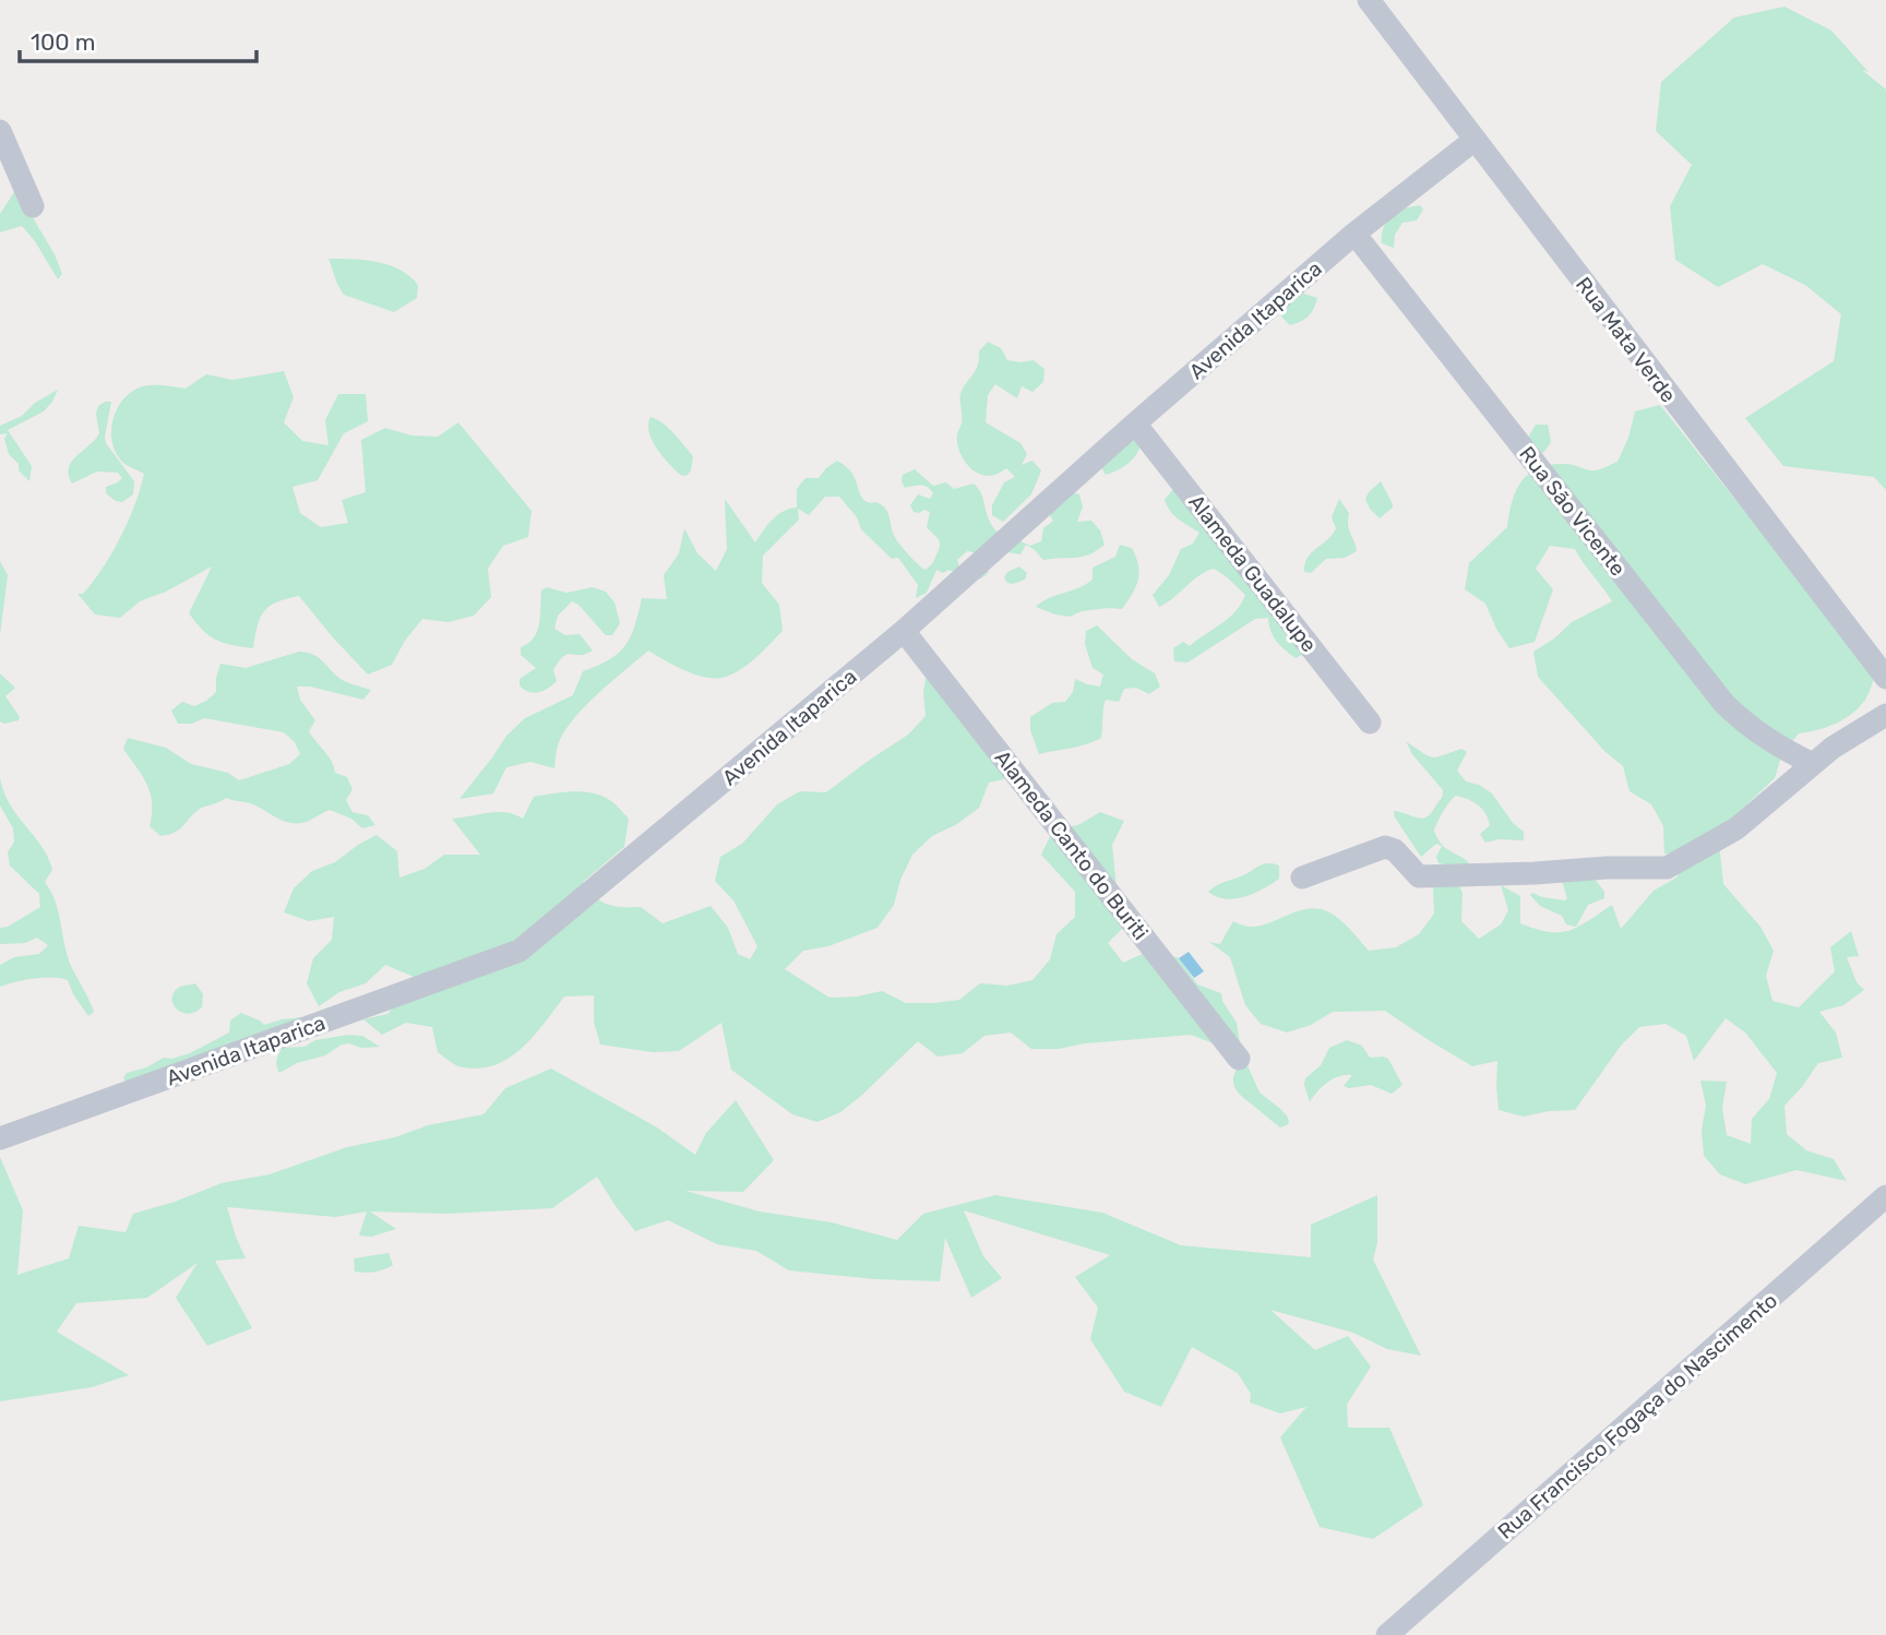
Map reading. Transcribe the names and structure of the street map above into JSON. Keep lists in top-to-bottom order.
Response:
{
  "streets": {
    "street": [
      "Avenida Itaparica",
      "Rua Mata Verde",
      "Rua São Vicente",
      "Alameda Guadalupe",
      "Alameda Canto do Buriti",
      "Rua Francisco Fogaça do Nascimento"
    ]
  },
  "crossings": [
    ["Avenida Itaparica", "Rua Mata Verde"],
    ["Avenida Itaparica", "Rua São Vicente"],
    ["Avenida Itaparica", "Alameda Guadalupe"],
    ["Avenida Itaparica", "Alameda Canto do Buriti"]
  ],
  "scale_bar": "100 m"
}
